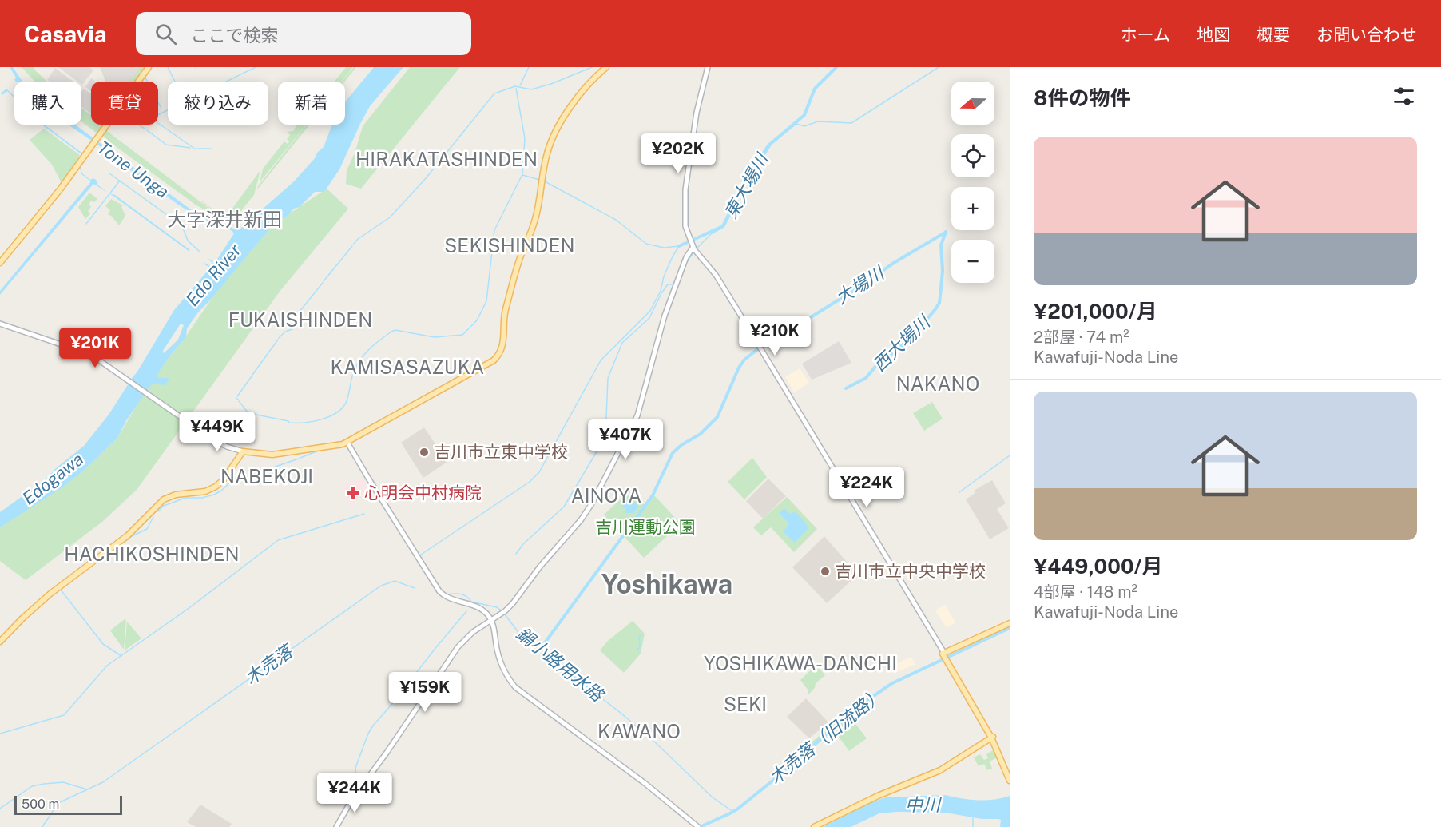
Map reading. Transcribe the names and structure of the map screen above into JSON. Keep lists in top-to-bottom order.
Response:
{
  "districts": [
    "HIRAKATASHINDEN",
    "大字深井新田",
    "SEKISHINDEN",
    "FUKAISHINDEN",
    "KAMISASAZUKA",
    "NAKANO",
    "NABEKOJI",
    "AINOYA",
    "HACHIKOSHINDEN",
    "Yoshikawa",
    "YOSHIKAWA-DANCHI",
    "SEKI",
    "KAWANO"
  ],
  "water": [
    "Tone Unga",
    "東大場川",
    "Edo River",
    "大場川",
    "西大場川",
    "Edogawa",
    "鍋小路用水路",
    "木売落",
    "木売落（旧流路）",
    "中川"
  ],
  "parks": ["吉川運動公園"],
  "places": {
    "other": ["吉川市立東中学校", "吉川市立中央中学校"],
    "health": ["心明会中村病院"]
  },
  "scale_bar": "500 m",
  "north": "left",
  "page": {
    "header": "Casavia",
    "search": "ここで検索",
    "nav": [
      "ホーム",
      "地図",
      "概要",
      "お問い合わせ"
    ],
    "heading": "8件の物件",
    "map_buttons": ["+", "−"],
    "chip": [
      "購入",
      "賃貸",
      "絞り込み",
      "新着"
    ],
    "list": [
      {
        "name": "¥201,000/月",
        "note": "2部屋 · 74 m² · Kawafuji-Noda Line"
      },
      {
        "name": "¥449,000/月",
        "note": "4部屋 · 148 m² · Kawafuji-Noda Line"
      }
    ],
    "price": [
      "¥202K",
      "¥210K",
      "¥201K",
      "¥449K",
      "¥407K",
      "¥224K",
      "¥159K",
      "¥244K"
    ],
    "scale": "500 m"
  }
}
